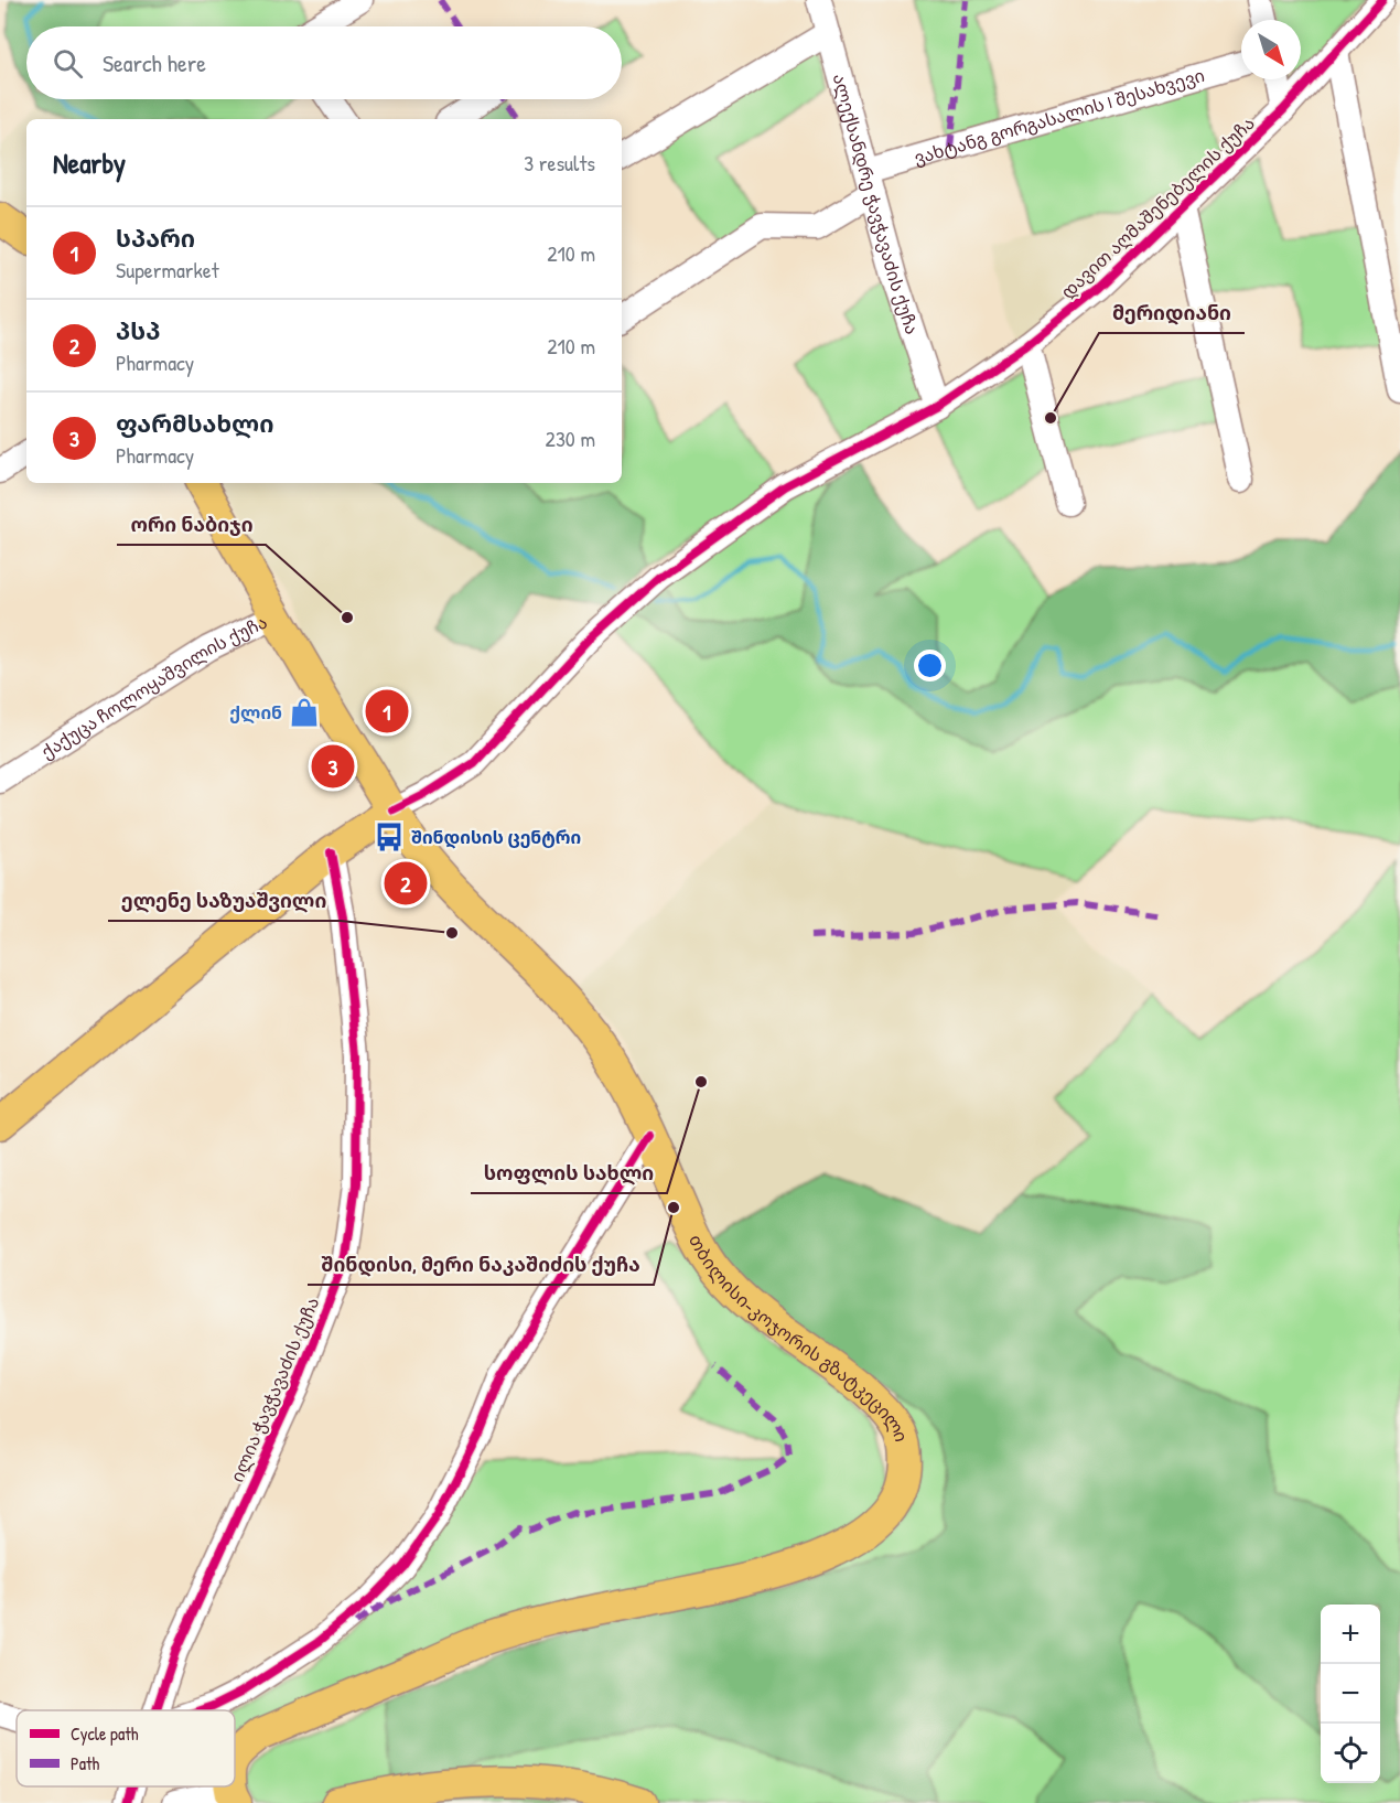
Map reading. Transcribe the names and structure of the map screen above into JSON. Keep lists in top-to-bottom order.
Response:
{
  "streets": {
    "main road": ["თბილისი-კოჯორის გზატკეცილი"],
    "street": [
      "ვახტანგ გორგასალის I შესახვევი",
      "ალექსანდრე ჭავჭავაძის ქუჩა",
      "დავით აღმაშენებელის ქუჩა",
      "ქაქუცა ჩოლოყაშვილის ქუჩა",
      "ილია ჭავჭავაძის ქუჩა"
    ]
  },
  "crossings": [
    ["ვახტანგ გორგასალის I შესახვევი", "ალექსანდრე ჭავჭავაძის ქუჩა"],
    ["ალექსანდრე ჭავჭავაძის ქუჩა", "დავით აღმაშენებელის ქუჩა"],
    ["დავით აღმაშენებელის ქუჩა", "თბილისი-კოჯორის გზატკეცილი"],
    ["ქაქუცა ჩოლოყაშვილის ქუჩა", "თბილისი-კოჯორის გზატკეცილი"]
  ],
  "places": {
    "other": [
      "მერიდიანი",
      "ორი ნაბიჯი",
      "ელენე საზუაშვილი",
      "სოფლის სახლი",
      "შინდისი, მერი ნაკაშიძის ქუჩა"
    ],
    "shop": ["ქლინ"],
    "bus stop": ["შინდისის ცენტრი"]
  },
  "legend": ["Cycle path", "Path"],
  "north": "bottom right",
  "page": {
    "search": "Search here",
    "heading": ["Nearby", "3 results"],
    "list": [
      {
        "mark": "1",
        "name": "სპარი",
        "note": "Supermarket",
        "value": "210 m"
      },
      {
        "mark": "2",
        "name": "პსპ",
        "note": "Pharmacy",
        "value": "210 m"
      },
      {
        "mark": "3",
        "name": "ფარმსახლი",
        "note": "Pharmacy",
        "value": "230 m"
      }
    ],
    "pins": ["1", "3", "2"],
    "map_buttons": ["+", "−"]
  }
}
